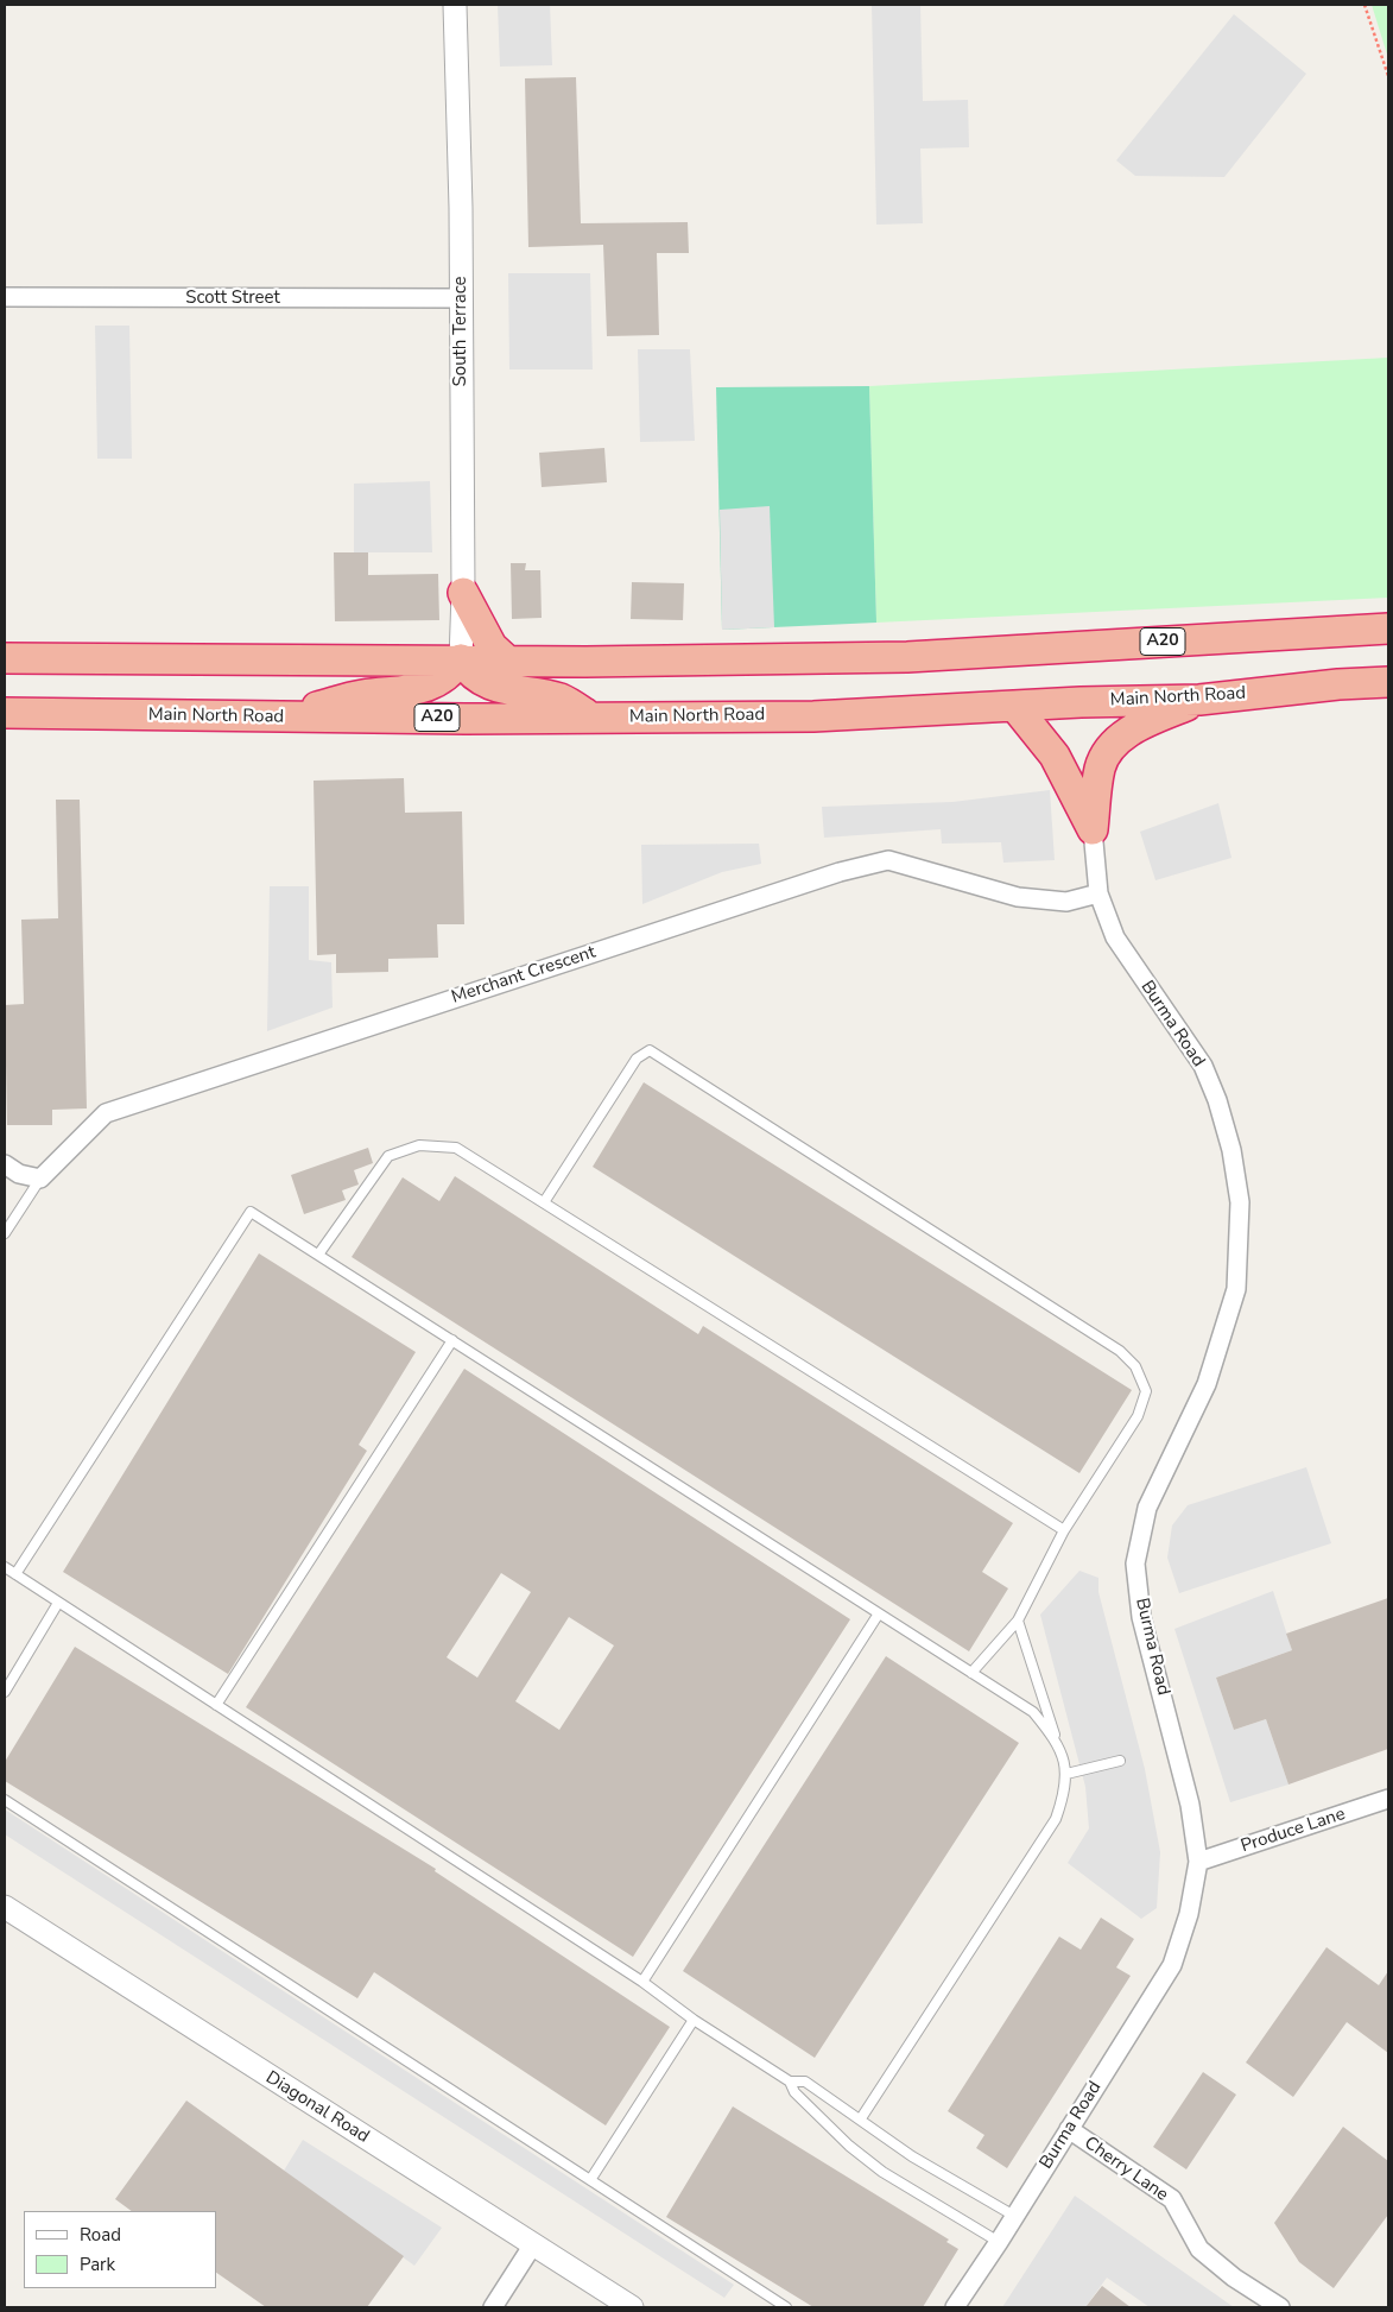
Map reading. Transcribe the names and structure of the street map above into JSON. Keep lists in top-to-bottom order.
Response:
{
  "streets": {
    "highway": ["A20", "Main North Road"],
    "street": [
      "Scott Street",
      "South Terrace",
      "Merchant Crescent",
      "Burma Road",
      "Produce Lane",
      "Diagonal Road",
      "Cherry Lane"
    ]
  },
  "crossings": [
    ["Scott Street", "South Terrace"],
    ["South Terrace", "A20"],
    ["Merchant Crescent", "Burma Road"],
    ["Burma Road", "Produce Lane"],
    ["Burma Road", "Cherry Lane"]
  ],
  "legend": ["Road", "Park"]
}
